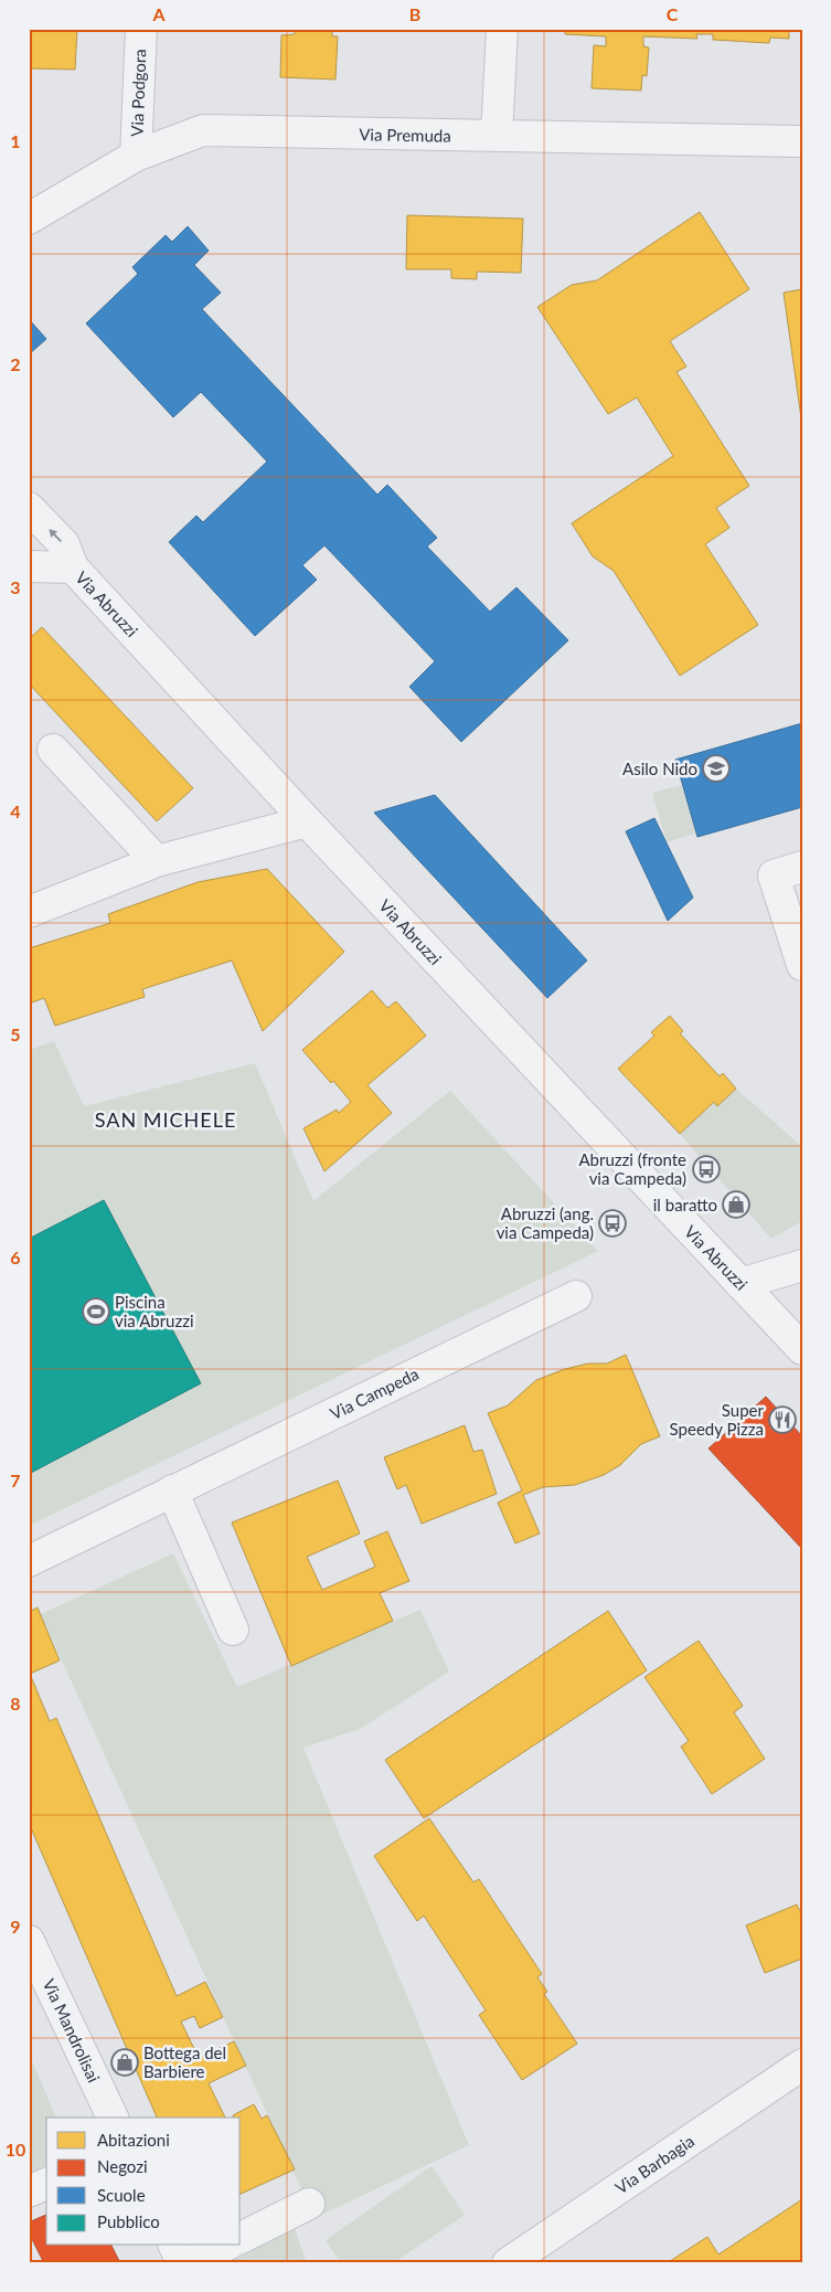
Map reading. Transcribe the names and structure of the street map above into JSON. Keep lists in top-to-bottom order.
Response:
{
  "streets": {
    "street": [
      "Via Podgora",
      "Via Premuda",
      "Via Abruzzi",
      "Via Campeda",
      "Via Mandrolisai",
      "Via Barbagia"
    ]
  },
  "crossings": [
    ["Via Podgora", "Via Premuda"]
  ],
  "districts": ["SAN MICHELE"],
  "places": {
    "school or university": ["Asilo Nido"],
    "bus stop": ["Abruzzi (fronte via Campeda)", "Abruzzi (ang. via Campeda)"],
    "shop": ["il baratto", "Bottega del Barbiere"],
    "sports": ["Piscina via Abruzzi"],
    "restaurant": ["Super Speedy Pizza"]
  },
  "legend": [
    "Abitazioni",
    "Negozi",
    "Scuole",
    "Pubblico"
  ],
  "grid": {
    "columns": ["A", "B", "C"],
    "rows": [
      "1",
      "2",
      "3",
      "4",
      "5",
      "6",
      "7",
      "8",
      "9",
      "10"
    ]
  }
}
